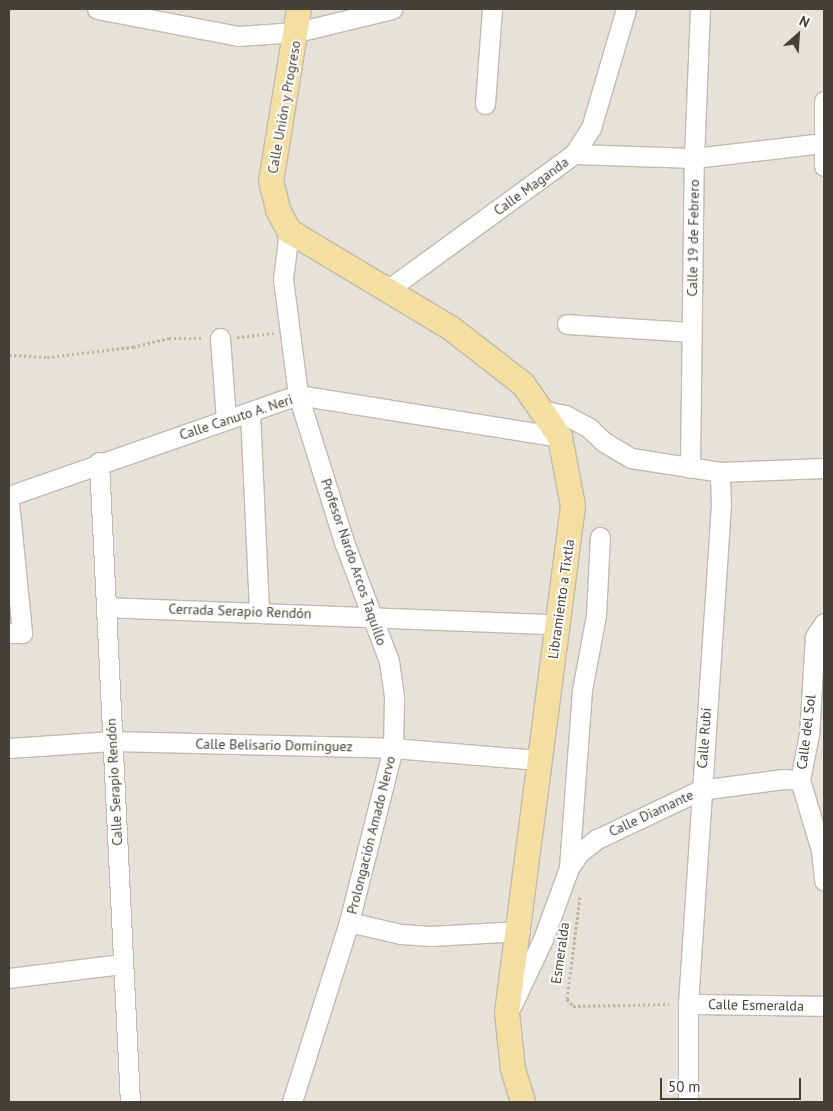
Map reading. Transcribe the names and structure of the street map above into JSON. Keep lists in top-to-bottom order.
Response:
{
  "streets": {
    "main road": ["Calle Unión y Progreso", "Libramiento a Tixtla"],
    "street": [
      "Calle Maganda",
      "Calle 19 de Febrero",
      "Calle Canuto A. Neri",
      "Profesor Nardo Arcos Taquillo",
      "Cerrada Serapio Rendón",
      "Calle del Sol",
      "Calle Rubí",
      "Calle Belisario Domínguez",
      "Calle Serapio Rendón",
      "Calle Diamante",
      "Prolongación Amado Nervo",
      "Calle Esmeralda"
    ],
    "path": ["Esmeralda"]
  },
  "crossings": [
    ["Calle Unión y Progreso", "Profesor Nardo Arcos Taquillo"],
    ["Calle Unión y Progreso", "Libramiento a Tixtla"],
    ["Calle Maganda", "Libramiento a Tixtla"],
    ["Calle Canuto A. Neri", "Profesor Nardo Arcos Taquillo"],
    ["Calle Canuto A. Neri", "Libramiento a Tixtla"],
    ["Calle Canuto A. Neri", "Calle Serapio Rendón"],
    ["Profesor Nardo Arcos Taquillo", "Libramiento a Tixtla"],
    ["Profesor Nardo Arcos Taquillo", "Cerrada Serapio Rendón"],
    ["Profesor Nardo Arcos Taquillo", "Calle Belisario Domínguez"],
    ["Profesor Nardo Arcos Taquillo", "Prolongación Amado Nervo"],
    ["Libramiento a Tixtla", "Cerrada Serapio Rendón"],
    ["Libramiento a Tixtla", "Calle Belisario Domínguez"],
    ["Libramiento a Tixtla", "Calle Diamante"],
    ["Libramiento a Tixtla", "Prolongación Amado Nervo"],
    ["Cerrada Serapio Rendón", "Calle Serapio Rendón"],
    ["Calle del Sol", "Calle Diamante"],
    ["Calle Rubí", "Calle Diamante"],
    ["Calle Rubí", "Esmeralda"],
    ["Calle Rubí", "Calle Esmeralda"],
    ["Calle Belisario Domínguez", "Calle Serapio Rendón"],
    ["Calle Belisario Domínguez", "Prolongación Amado Nervo"],
    ["Esmeralda", "Calle Esmeralda"]
  ],
  "scale_bar": "50 m",
  "north": "top right"
}
